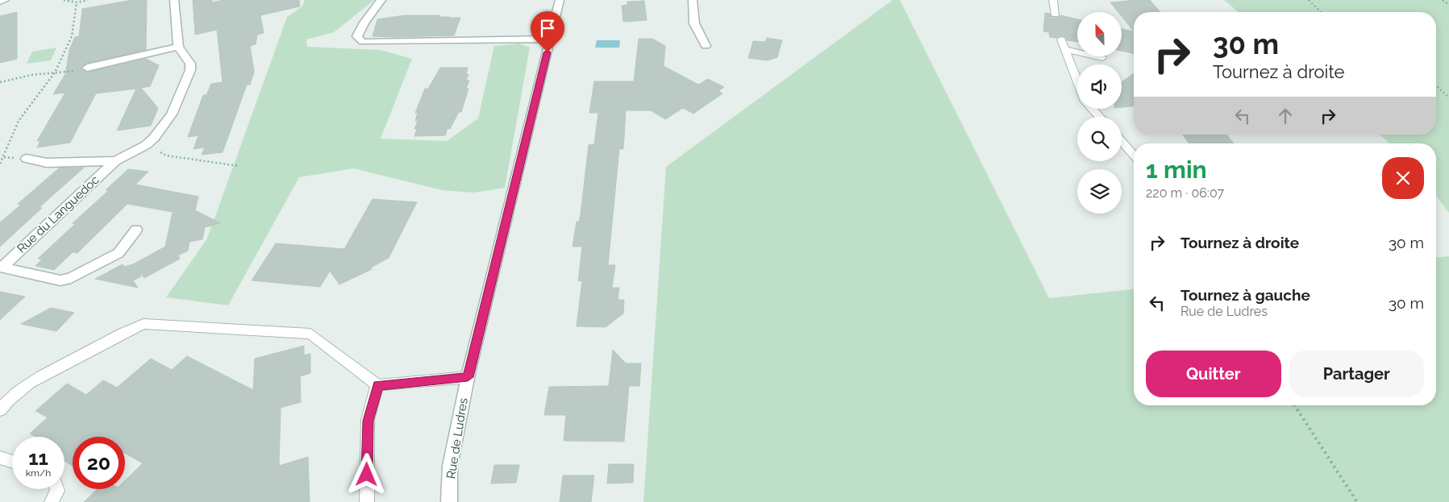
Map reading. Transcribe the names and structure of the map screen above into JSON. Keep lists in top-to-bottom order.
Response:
{
  "streets": {
    "street": ["Rue du Languedoc", "Rue de Ludres"]
  },
  "north": "top",
  "page": {
    "turn": ["30 m", "Tournez à droite"],
    "heading": ["1 min", "220 m · 06:07"],
    "list": [
      {
        "name": "Tournez à droite",
        "value": "30 m"
      },
      {
        "name": "Tournez à gauche",
        "note": "Rue de Ludres",
        "value": "30 m"
      }
    ],
    "buttons": ["Quitter", "Partager"],
    "speed": "11 km/h",
    "limit": "20"
  }
}
